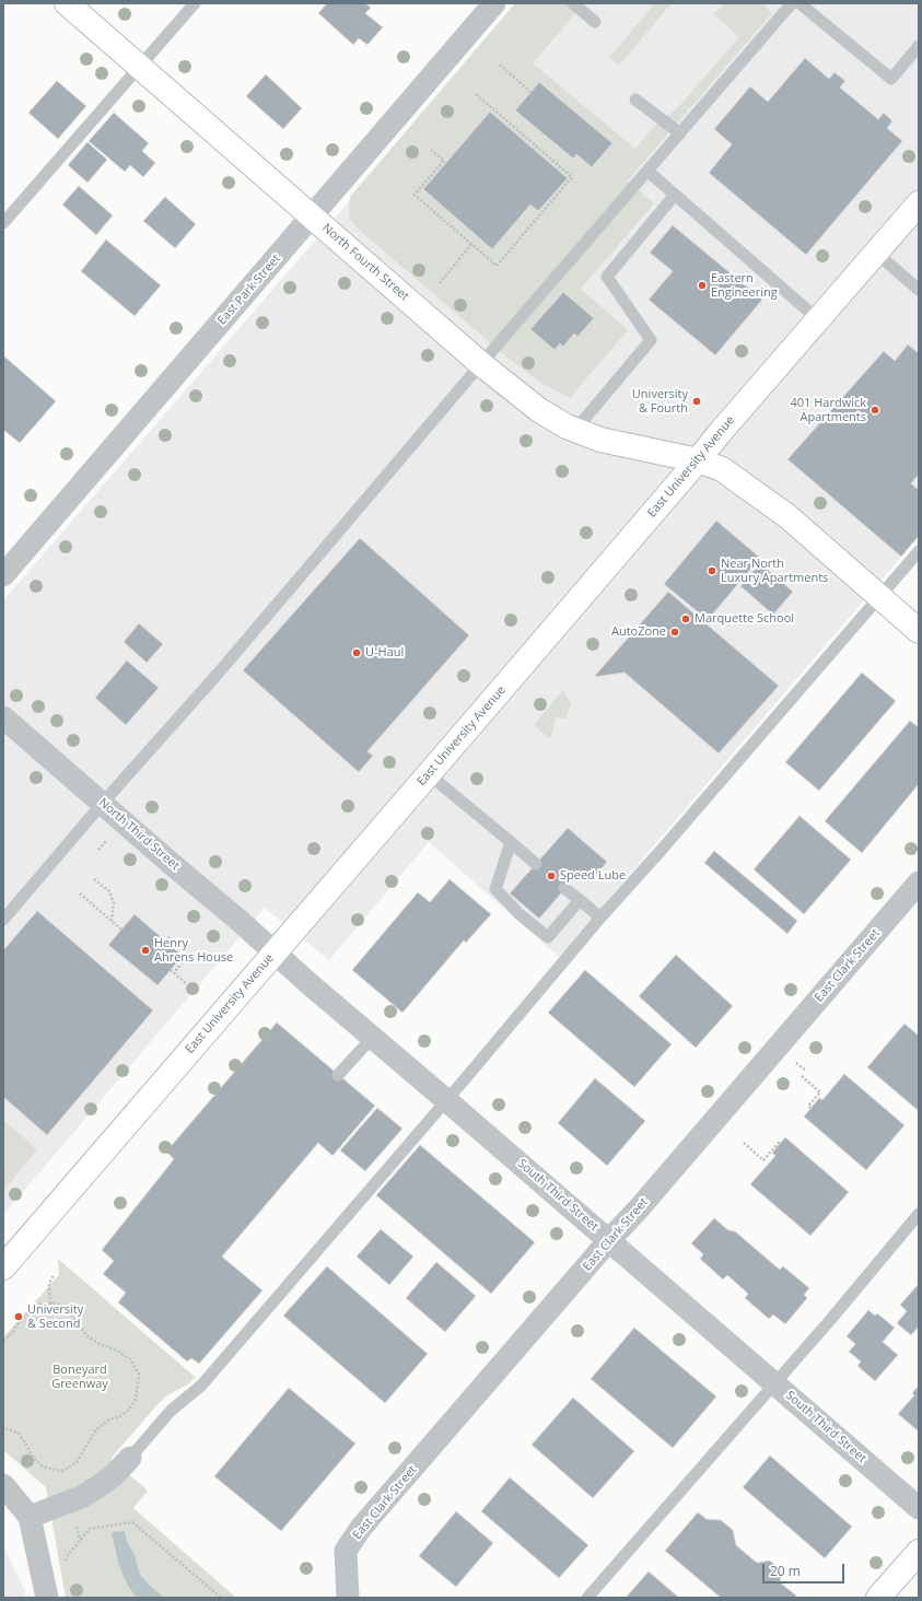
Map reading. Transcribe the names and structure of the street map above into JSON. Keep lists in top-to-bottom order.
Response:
{
  "streets": {
    "main road": ["North Fourth Street", "East University Avenue"],
    "street": [
      "East Park Street",
      "North Third Street",
      "East Clark Street",
      "South Third Street"
    ]
  },
  "crossings": [
    ["North Fourth Street", "East Park Street"],
    ["North Fourth Street", "East University Avenue"],
    ["East University Avenue", "North Third Street"],
    ["East University Avenue", "South Third Street"],
    ["North Third Street", "South Third Street"],
    ["East Clark Street", "South Third Street"]
  ],
  "parks": ["Boneyard Greenway"],
  "places": [
    "Eastern Engineering",
    "University & Fourth",
    "401 Hardwick Apartments",
    "Near North Luxury Apartments",
    "Marquette School",
    "AutoZone",
    "U-Haul",
    "Speed Lube",
    "Henry Ahrens House",
    "University & Second"
  ],
  "scale_bar": "20 m"
}
